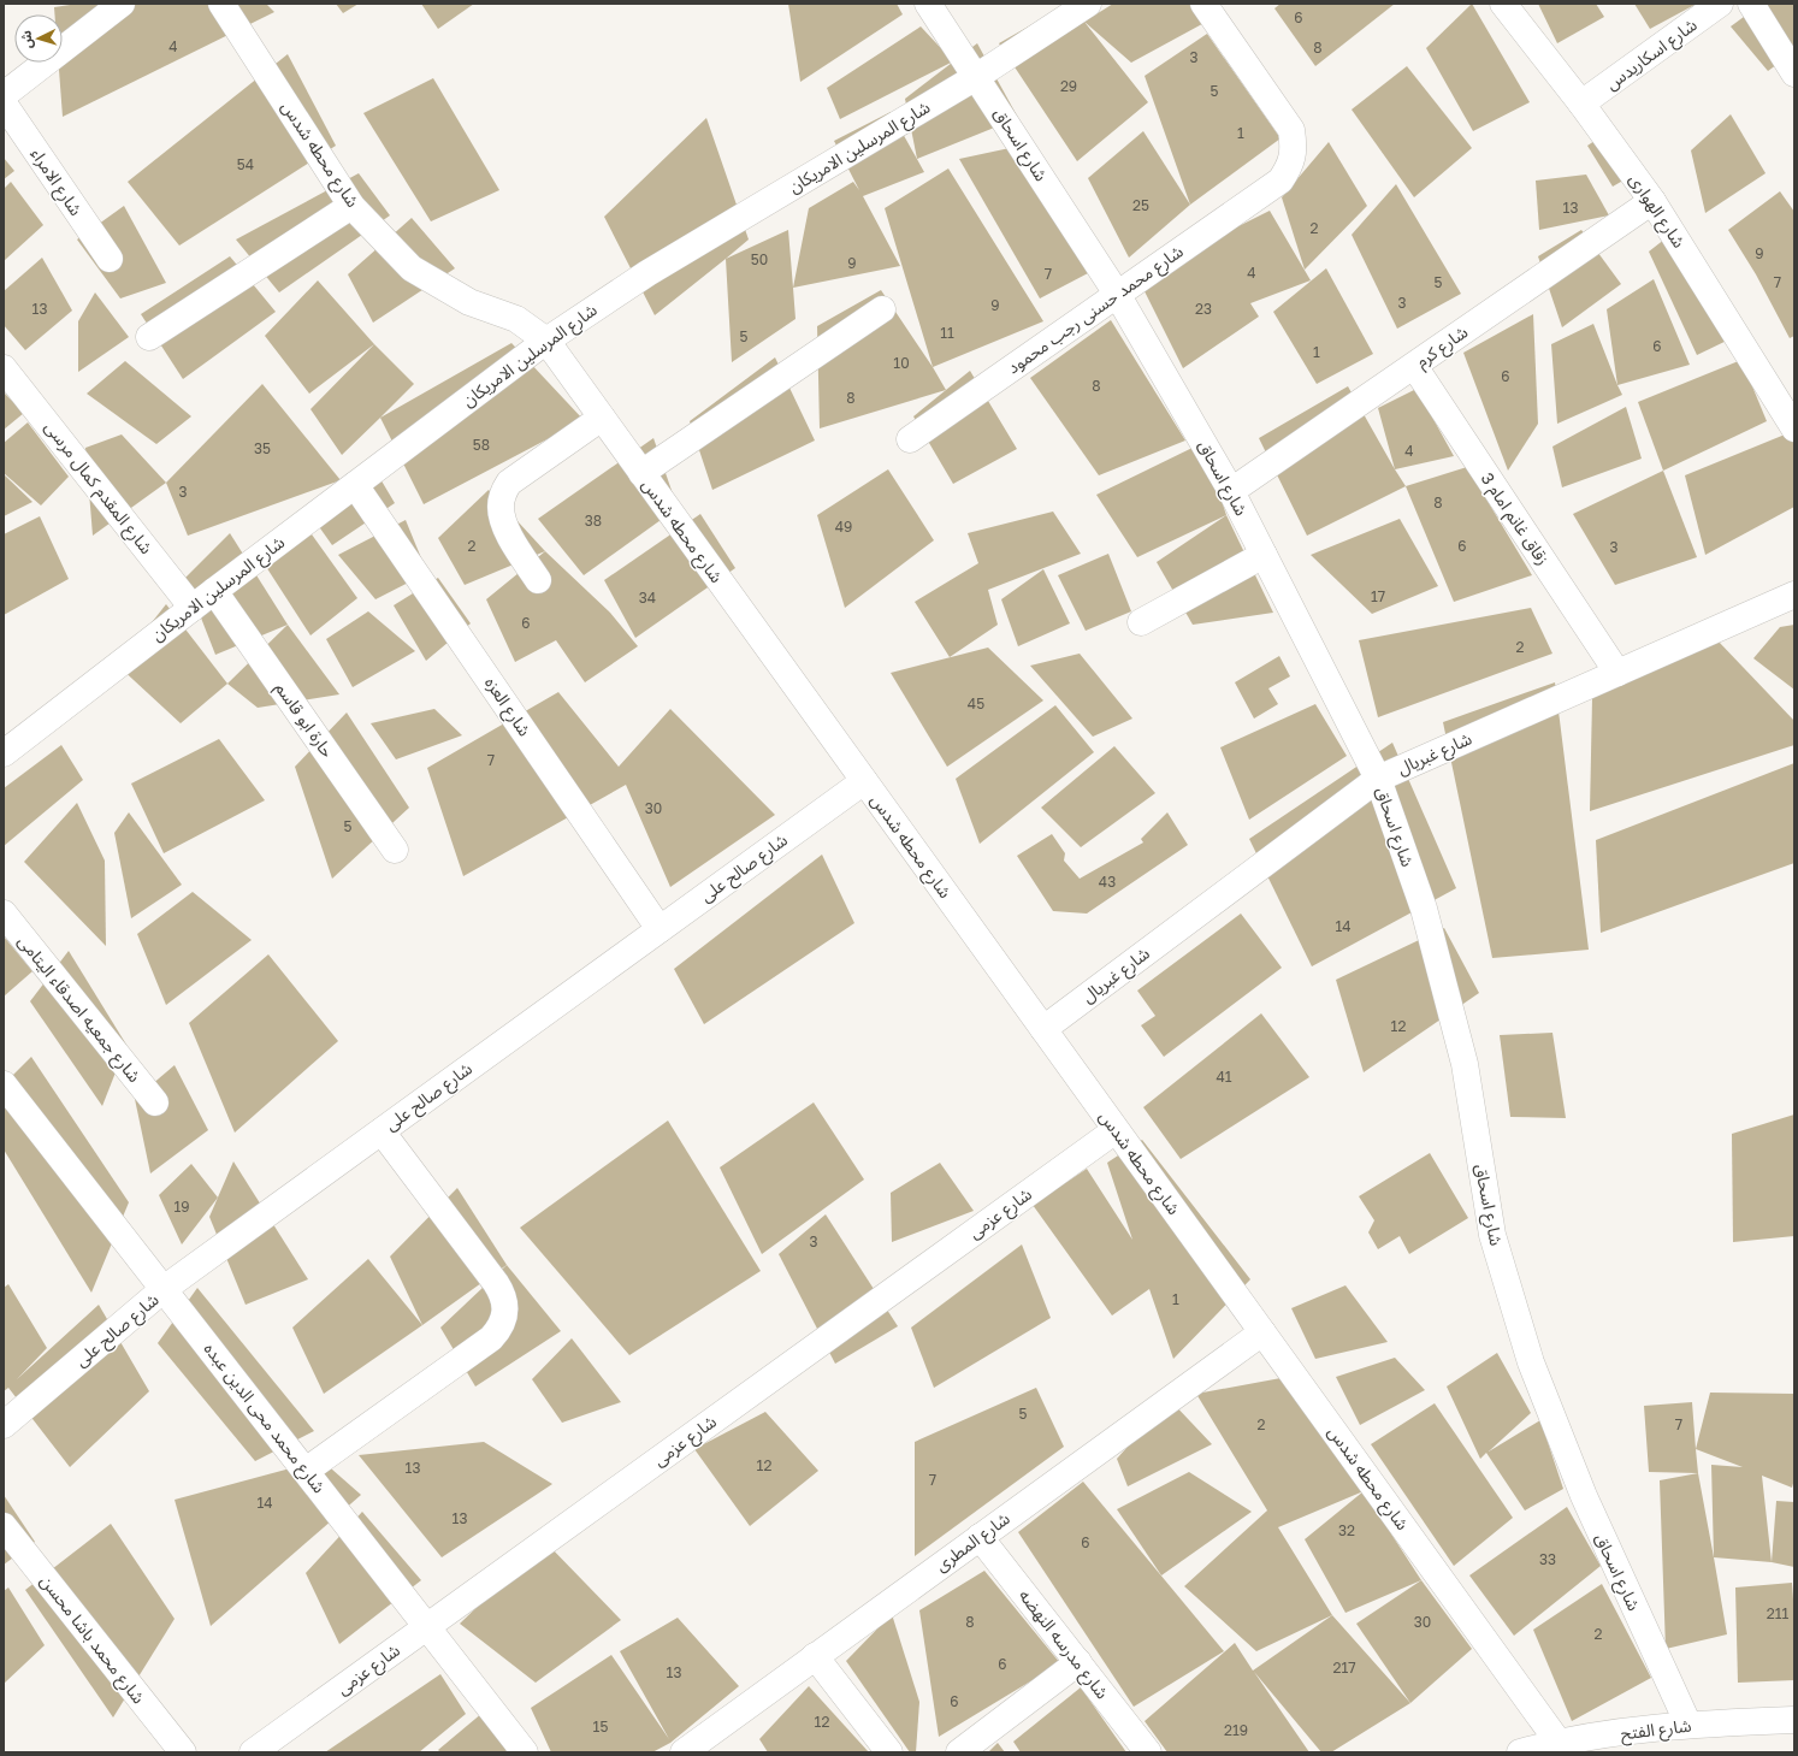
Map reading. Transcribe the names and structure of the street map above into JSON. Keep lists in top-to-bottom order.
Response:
{
  "streets": {
    "street": [
      "شارع اسكاريدس",
      "شارع اسحاق",
      "شارع المرسلين الامريكان",
      "شارع محطه شدس",
      "شارع الامراء",
      "شارع الهوارى",
      "شارع محمد حسنى رجب محمود",
      "شارع كرم",
      "شارع المقدم كمال مرسى",
      "زقاق غانم امام 3",
      "شارع العزه",
      "حارة ابو قاسم",
      "شارع غبريال",
      "شارع صالح على",
      "شارع جمعيه اصدقاء اليتامى",
      "شارع عزمى",
      "شارع محمد محى الدين عبده",
      "شارع المطرى",
      "شارع محمد باشا محسن",
      "شارع مدرسه النهضه",
      "شارع الفتح"
    ]
  },
  "crossings": [
    ["شارع اسكاريدس", "شارع الهوارى"],
    ["شارع اسحاق", "شارع المرسلين الامريكان"],
    ["شارع اسحاق", "شارع محمد حسنى رجب محمود"],
    ["شارع اسحاق", "شارع كرم"],
    ["شارع اسحاق", "شارع غبريال"],
    ["شارع اسحاق", "شارع الفتح"],
    ["شارع المرسلين الامريكان", "شارع محطه شدس"],
    ["شارع المرسلين الامريكان", "شارع المقدم كمال مرسى"],
    ["شارع المرسلين الامريكان", "شارع العزه"],
    ["شارع المرسلين الامريكان", "حارة ابو قاسم"],
    ["شارع محطه شدس", "شارع غبريال"],
    ["شارع محطه شدس", "شارع صالح على"],
    ["شارع محطه شدس", "شارع عزمى"],
    ["شارع محطه شدس", "شارع المطرى"],
    ["شارع محطه شدس", "شارع الفتح"],
    ["شارع الهوارى", "شارع كرم"],
    ["شارع كرم", "زقاق غانم امام 3"],
    ["زقاق غانم امام 3", "شارع غبريال"],
    ["شارع العزه", "شارع صالح على"],
    ["شارع صالح على", "شارع محمد محى الدين عبده"],
    ["شارع عزمى", "شارع محمد محى الدين عبده"],
    ["شارع المطرى", "شارع مدرسه النهضه"]
  ],
  "house_numbers": [
    "6",
    "4",
    "8",
    "3",
    "29",
    "5",
    "1",
    "54",
    "25",
    "13",
    "2",
    "9",
    "50",
    "9",
    "4",
    "7",
    "5",
    "7",
    "3",
    "9",
    "13",
    "23",
    "11",
    "5",
    "6",
    "1",
    "10",
    "6",
    "8",
    "8",
    "58",
    "35",
    "4",
    "3",
    "8",
    "38",
    "49",
    "2",
    "6",
    "3",
    "17",
    "34",
    "6",
    "2",
    "45",
    "7",
    "30",
    "5",
    "43",
    "14",
    "12",
    "41",
    "19",
    "3",
    "1",
    "5",
    "2",
    "7",
    "12",
    "13",
    "7",
    "14",
    "13",
    "32",
    "6",
    "33",
    "211",
    "8",
    "30",
    "2",
    "6",
    "217",
    "13",
    "6",
    "12",
    "15",
    "219"
  ],
  "north": "left"
}
